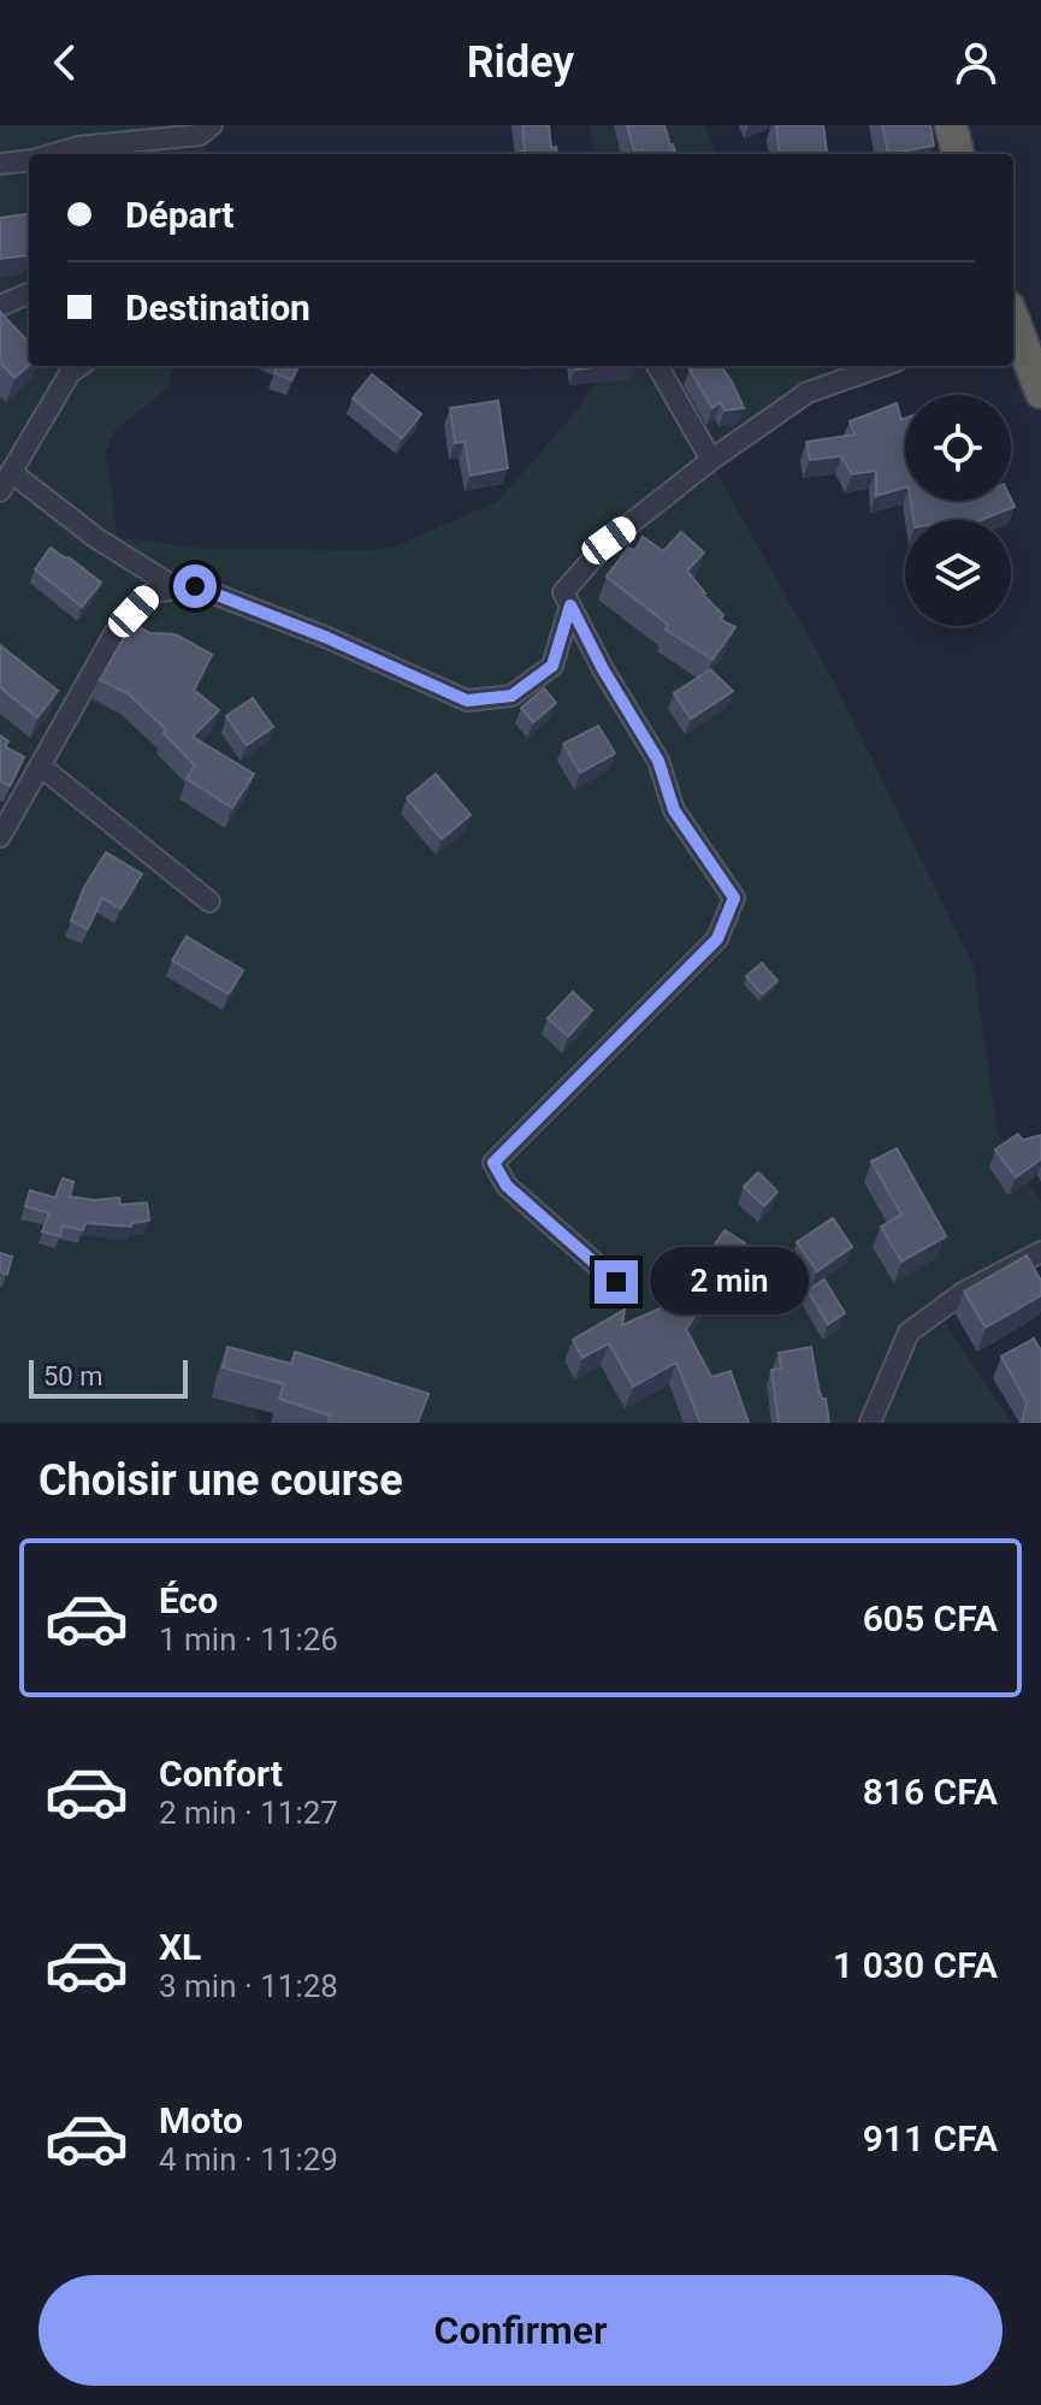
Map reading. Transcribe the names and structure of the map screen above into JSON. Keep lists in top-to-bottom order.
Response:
{
  "scale_bar": "50 m",
  "page": {
    "header": "Ridey",
    "banner": ["Départ", "Destination"],
    "bubble": "2 min",
    "scale": "50 m",
    "heading": "Choisir une course",
    "list": [
      {
        "name": "Éco",
        "note": "1 min · 11:26",
        "value": "605 CFA"
      },
      {
        "name": "Confort",
        "note": "2 min · 11:27",
        "value": "816 CFA"
      },
      {
        "name": "XL",
        "note": "3 min · 11:28",
        "value": "1 030 CFA"
      },
      {
        "name": "Moto",
        "note": "4 min · 11:29",
        "value": "911 CFA"
      }
    ],
    "buttons": "Confirmer"
  }
}
